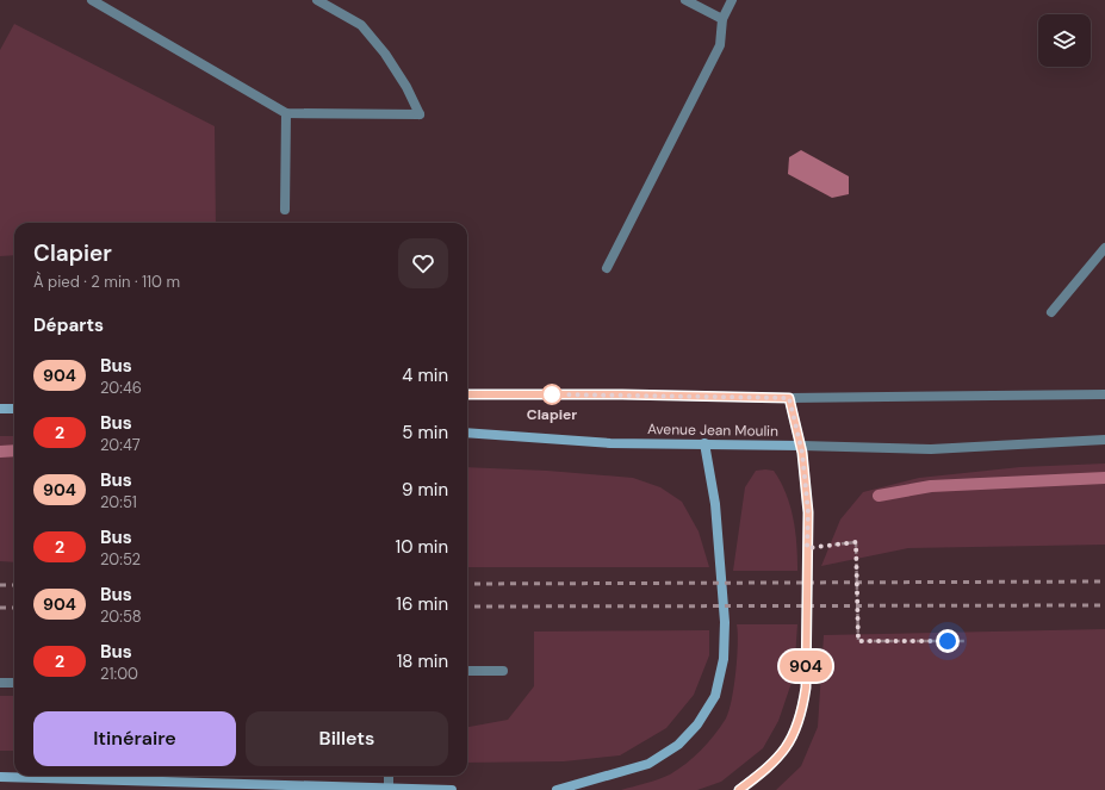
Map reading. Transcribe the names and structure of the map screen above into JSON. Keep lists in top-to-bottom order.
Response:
{
  "streets": {
    "main road": ["Avenue Jean Moulin"]
  },
  "places": ["Clapier"],
  "lines": ["bus line 904"],
  "page": {
    "on_map": "904",
    "heading": [
      ["Clapier", "À pied · 2 min · 110 m"],
      "Départs"
    ],
    "list": [
      {
        "mark": "904",
        "name": "Bus",
        "note": "20:46",
        "value": "4 min"
      },
      {
        "mark": "2",
        "name": "Bus",
        "note": "20:47",
        "value": "5 min"
      },
      {
        "mark": "904",
        "name": "Bus",
        "note": "20:51",
        "value": "9 min"
      },
      {
        "mark": "2",
        "name": "Bus",
        "note": "20:52",
        "value": "10 min"
      },
      {
        "mark": "904",
        "name": "Bus",
        "note": "20:58",
        "value": "16 min"
      },
      {
        "mark": "2",
        "name": "Bus",
        "note": "21:00",
        "value": "18 min"
      }
    ],
    "buttons": ["Itinéraire", "Billets"]
  }
}
